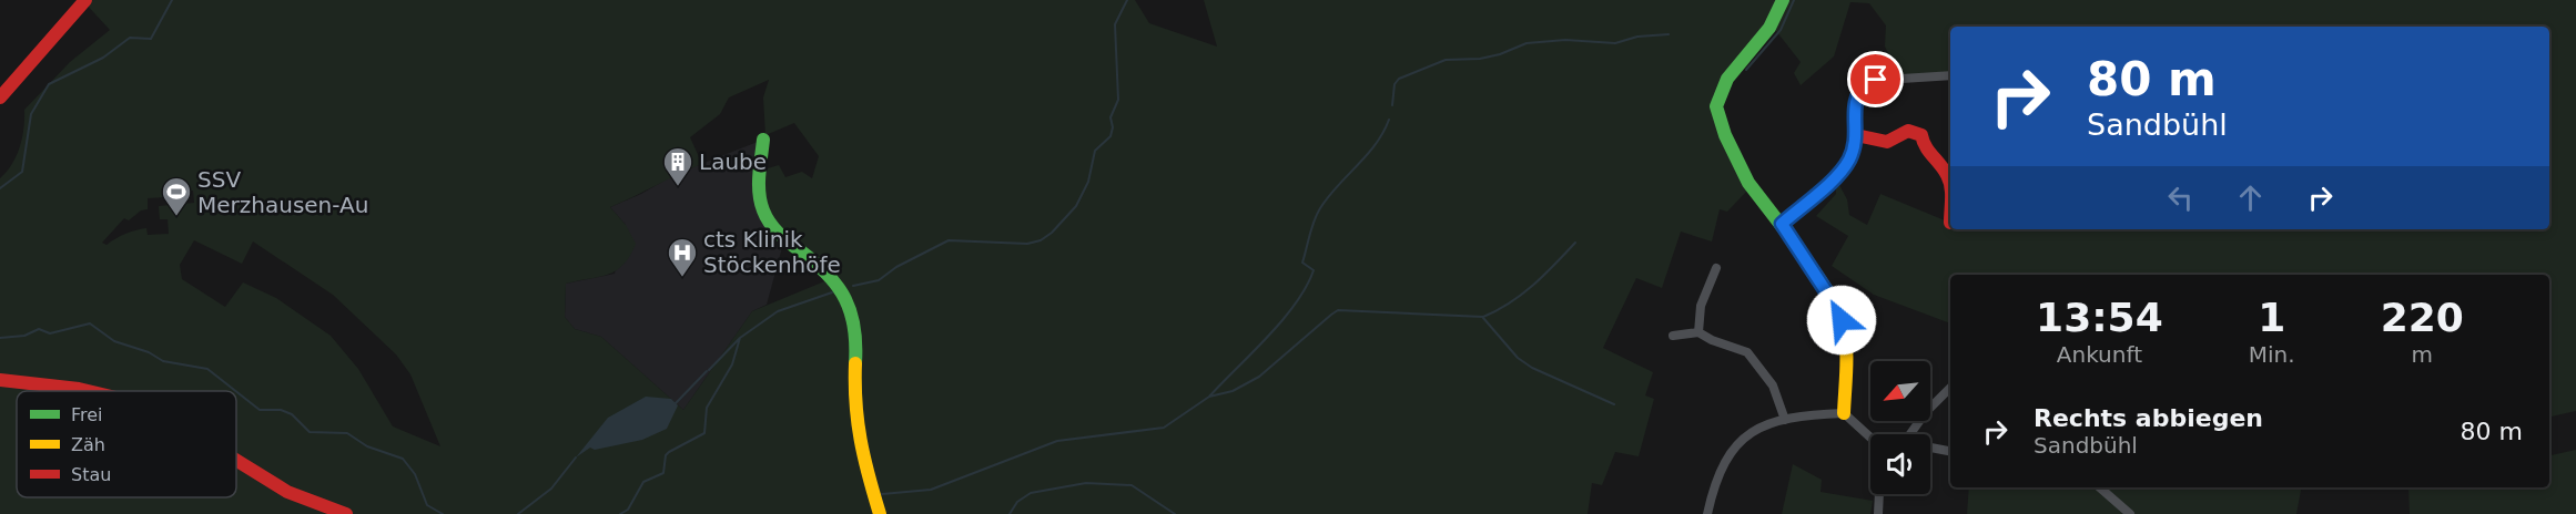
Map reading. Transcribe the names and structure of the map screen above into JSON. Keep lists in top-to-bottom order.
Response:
{
  "places": {
    "building": ["Laube"],
    "sports": ["SSV Merzhausen-Au"],
    "hospital": ["cts Klinik Stöckenhöfe"]
  },
  "legend": ["Frei", "Zäh", "Stau"],
  "north": "bottom left",
  "page": {
    "turn": ["80 m", "Sandbühl"],
    "eta": [
      "13:54",
      "Ankunft",
      "1",
      "Min.",
      "220",
      "m"
    ],
    "list": [
      {
        "name": "Rechts abbiegen",
        "note": "Sandbühl",
        "value": "80 m"
      }
    ]
  }
}
